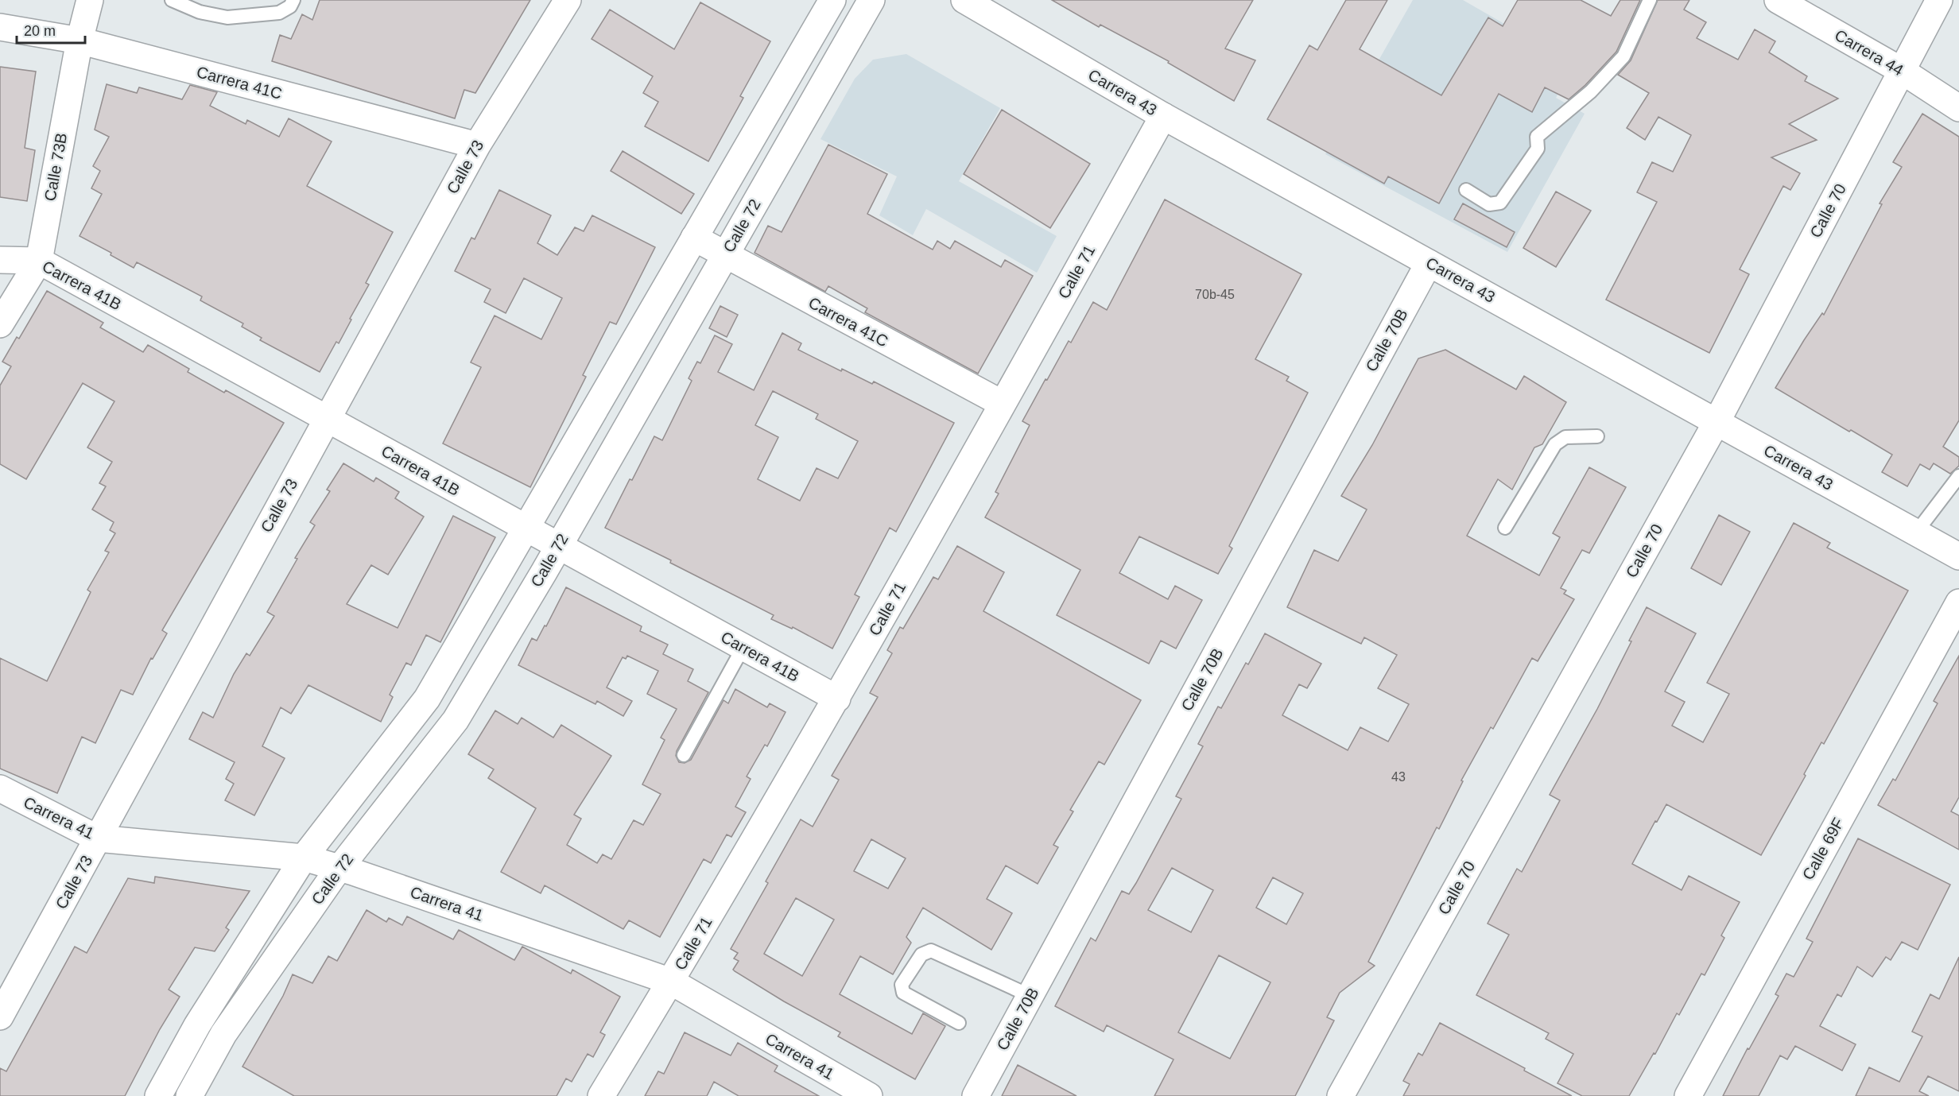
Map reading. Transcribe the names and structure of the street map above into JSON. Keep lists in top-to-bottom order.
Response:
{
  "streets": {
    "street": [
      "Carrera 44",
      "Carrera 41C",
      "Carrera 43",
      "Calle 73B",
      "Calle 73",
      "Calle 70",
      "Calle 72",
      "Calle 71",
      "Carrera 41B",
      "Calle 70B",
      "Carrera 41",
      "Calle 69F"
    ]
  },
  "crossings": [
    ["Carrera 44", "Calle 70"],
    ["Carrera 41C", "Calle 73B"],
    ["Carrera 41C", "Calle 73"],
    ["Carrera 41C", "Calle 72"],
    ["Carrera 41C", "Calle 71"],
    ["Carrera 43", "Calle 70"],
    ["Carrera 43", "Calle 71"],
    ["Carrera 43", "Calle 70B"],
    ["Calle 73B", "Carrera 41B"],
    ["Calle 73", "Carrera 41B"],
    ["Calle 73", "Carrera 41"],
    ["Calle 72", "Carrera 41B"],
    ["Calle 72", "Carrera 41"],
    ["Calle 71", "Carrera 41B"],
    ["Calle 71", "Carrera 41"]
  ],
  "house_numbers": ["70b-45", "43"],
  "scale_bar": "20 m"
}
